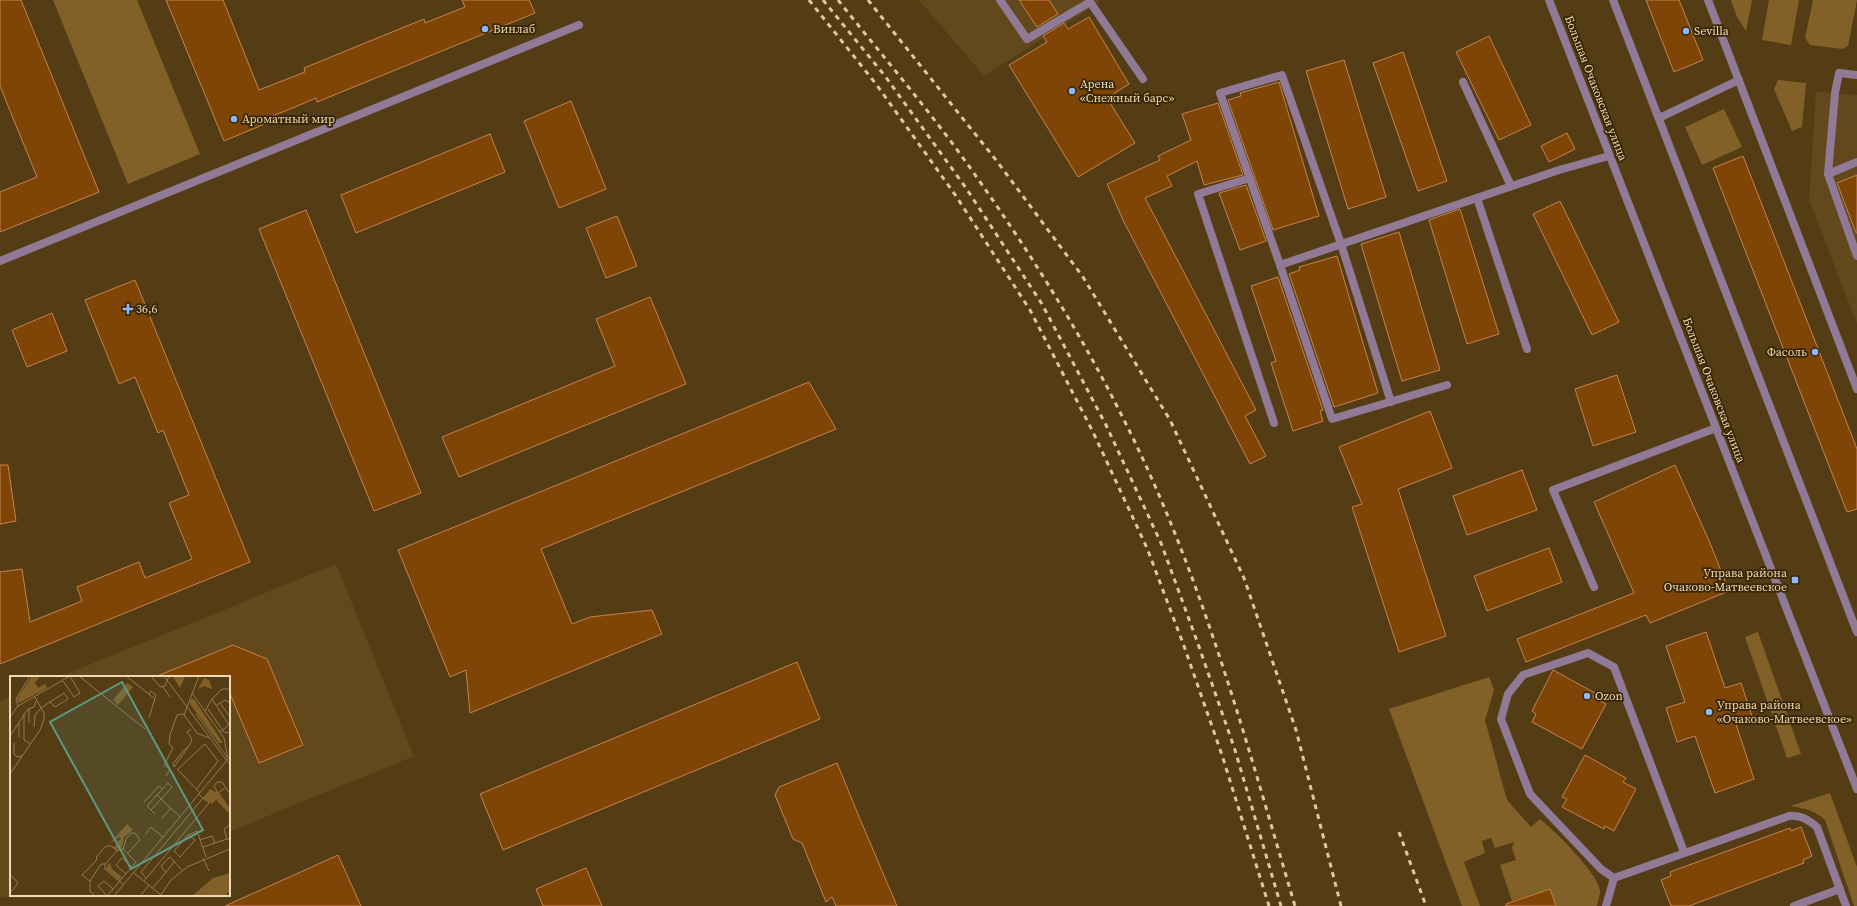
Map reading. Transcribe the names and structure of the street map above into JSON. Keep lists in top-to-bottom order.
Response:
{
  "streets": {
    "street": ["Большая Очаковская улица"]
  },
  "places": {
    "other": [
      "Винлаб",
      "Sevilla",
      "Арена «Снежный барс»",
      "Ароматный мир",
      "Фасоль",
      "Ozon",
      "Управа района «Очаково-Матвеевское»"
    ],
    "health": ["36,6"],
    "transit": ["Управа района Очаково-Матвеевское"]
  }
}
